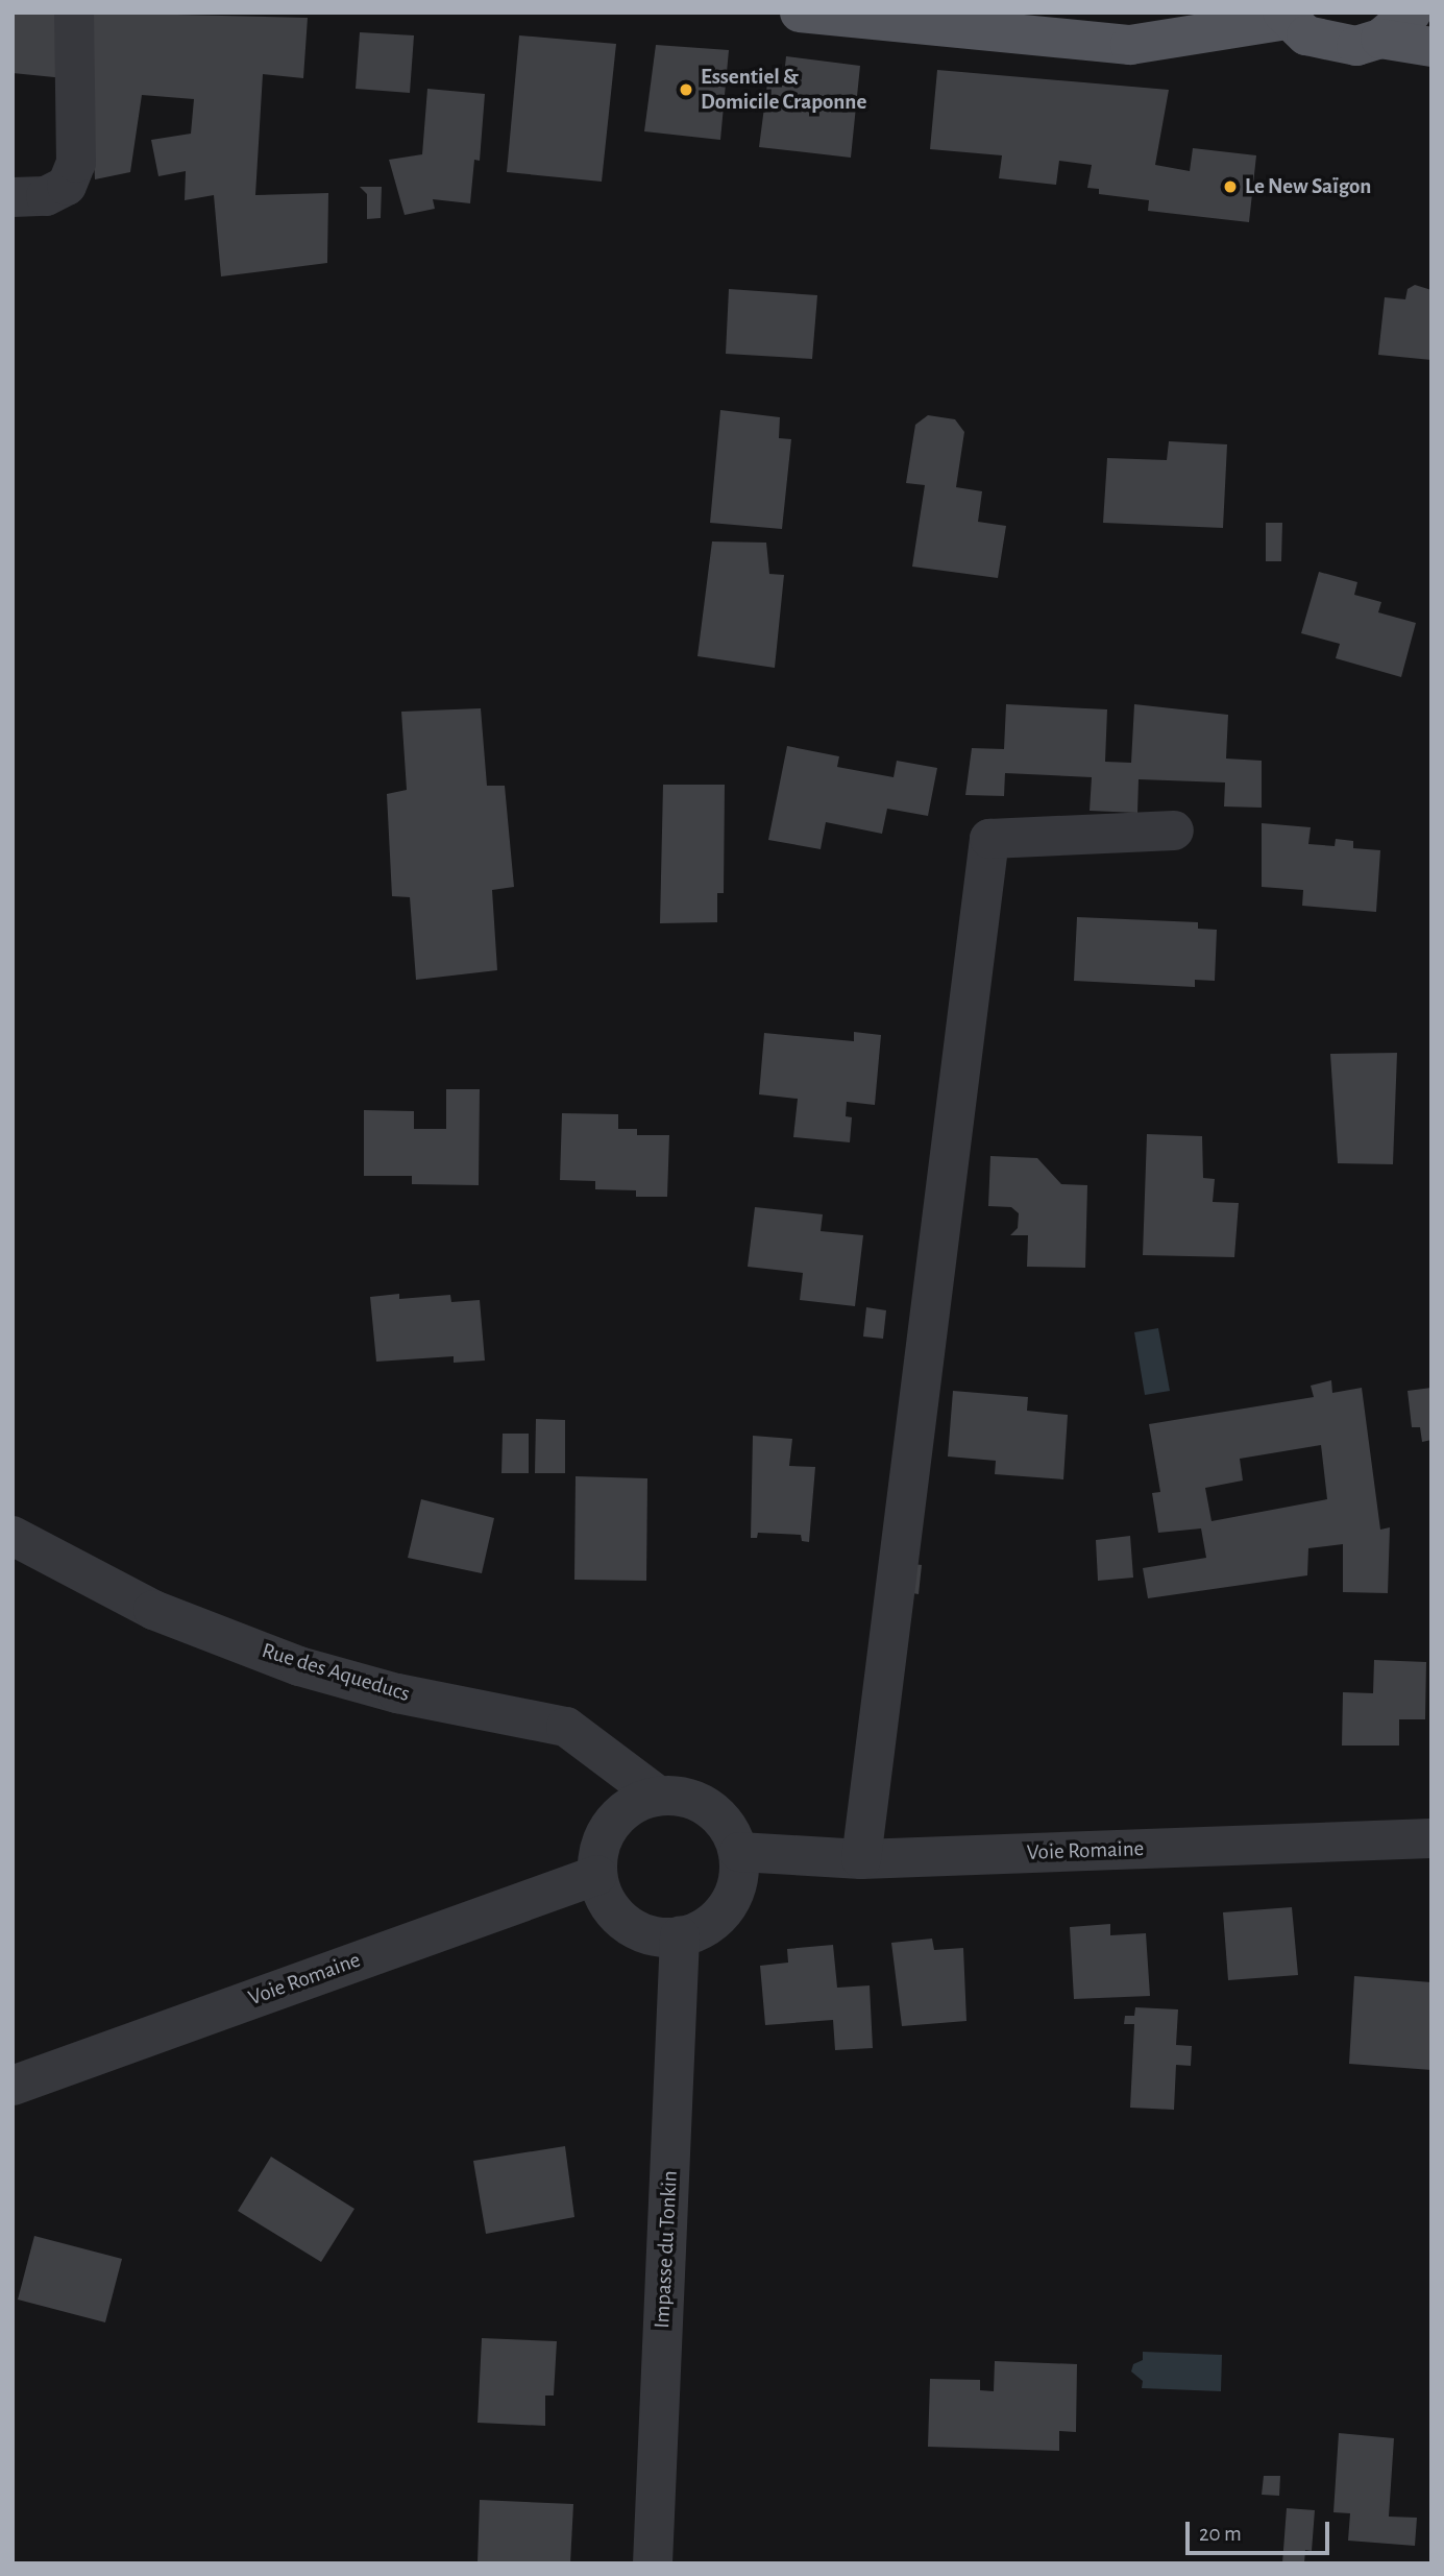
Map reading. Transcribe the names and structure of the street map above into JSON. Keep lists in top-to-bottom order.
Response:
{
  "streets": {
    "street": ["Rue des Aqueducs", "Voie Romaine", "Impasse du Tonkin"]
  },
  "crossings": [
    ["Rue des Aqueducs", "Voie Romaine"],
    ["Rue des Aqueducs", "Impasse du Tonkin"],
    ["Voie Romaine", "Impasse du Tonkin"]
  ],
  "places": ["Essentiel & Domicile Craponne", "Le New Saïgon"],
  "scale_bar": "20 m"
}
